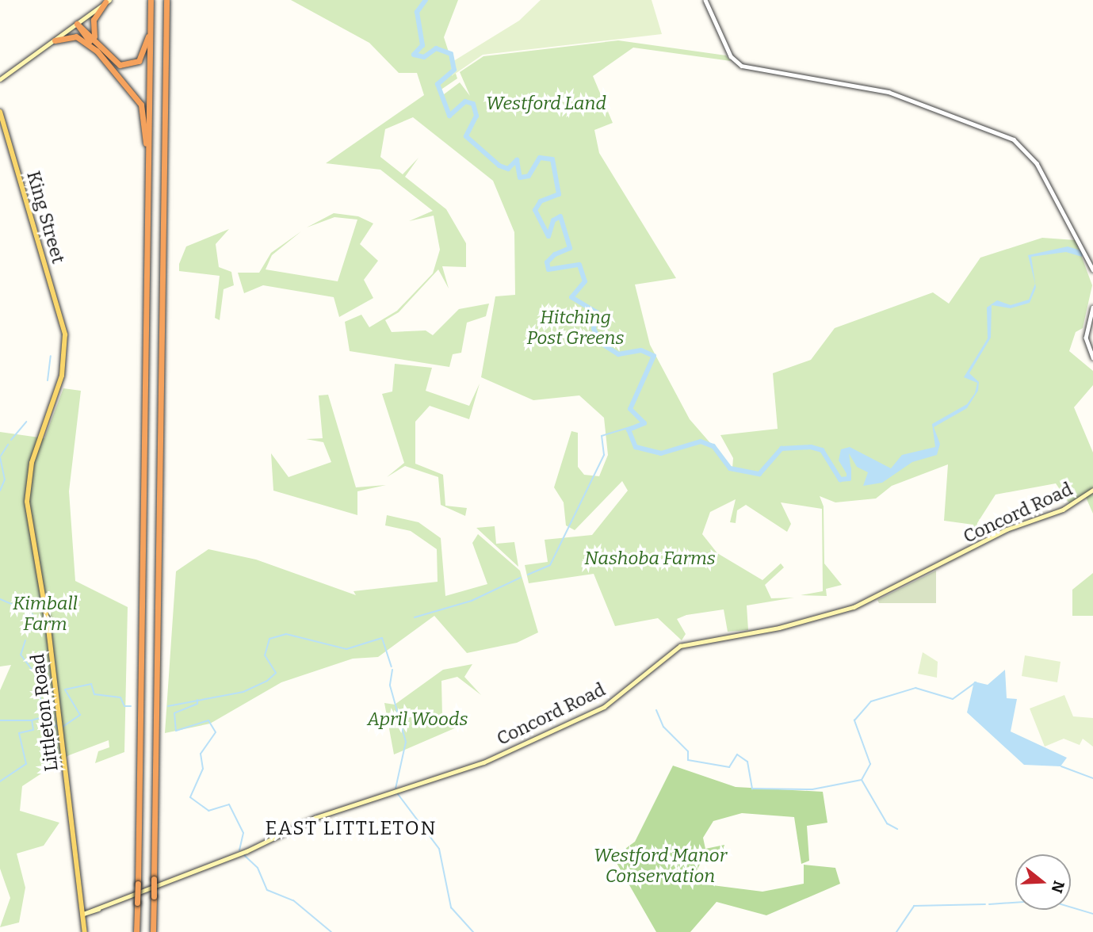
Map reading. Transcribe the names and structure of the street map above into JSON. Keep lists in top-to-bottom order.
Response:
{
  "streets": {
    "main road": ["King Street", "Concord Road", "Littleton Road"]
  },
  "crossings": [
    ["King Street", "Littleton Road"],
    ["Concord Road", "Littleton Road"]
  ],
  "districts": ["EAST LITTLETON"],
  "parks": [
    "Westford Land",
    "Hitching Post Greens",
    "Nashoba Farms",
    "Kimball Farm",
    "April Woods",
    "Westford Manor Conservation"
  ],
  "north": "right"
}
